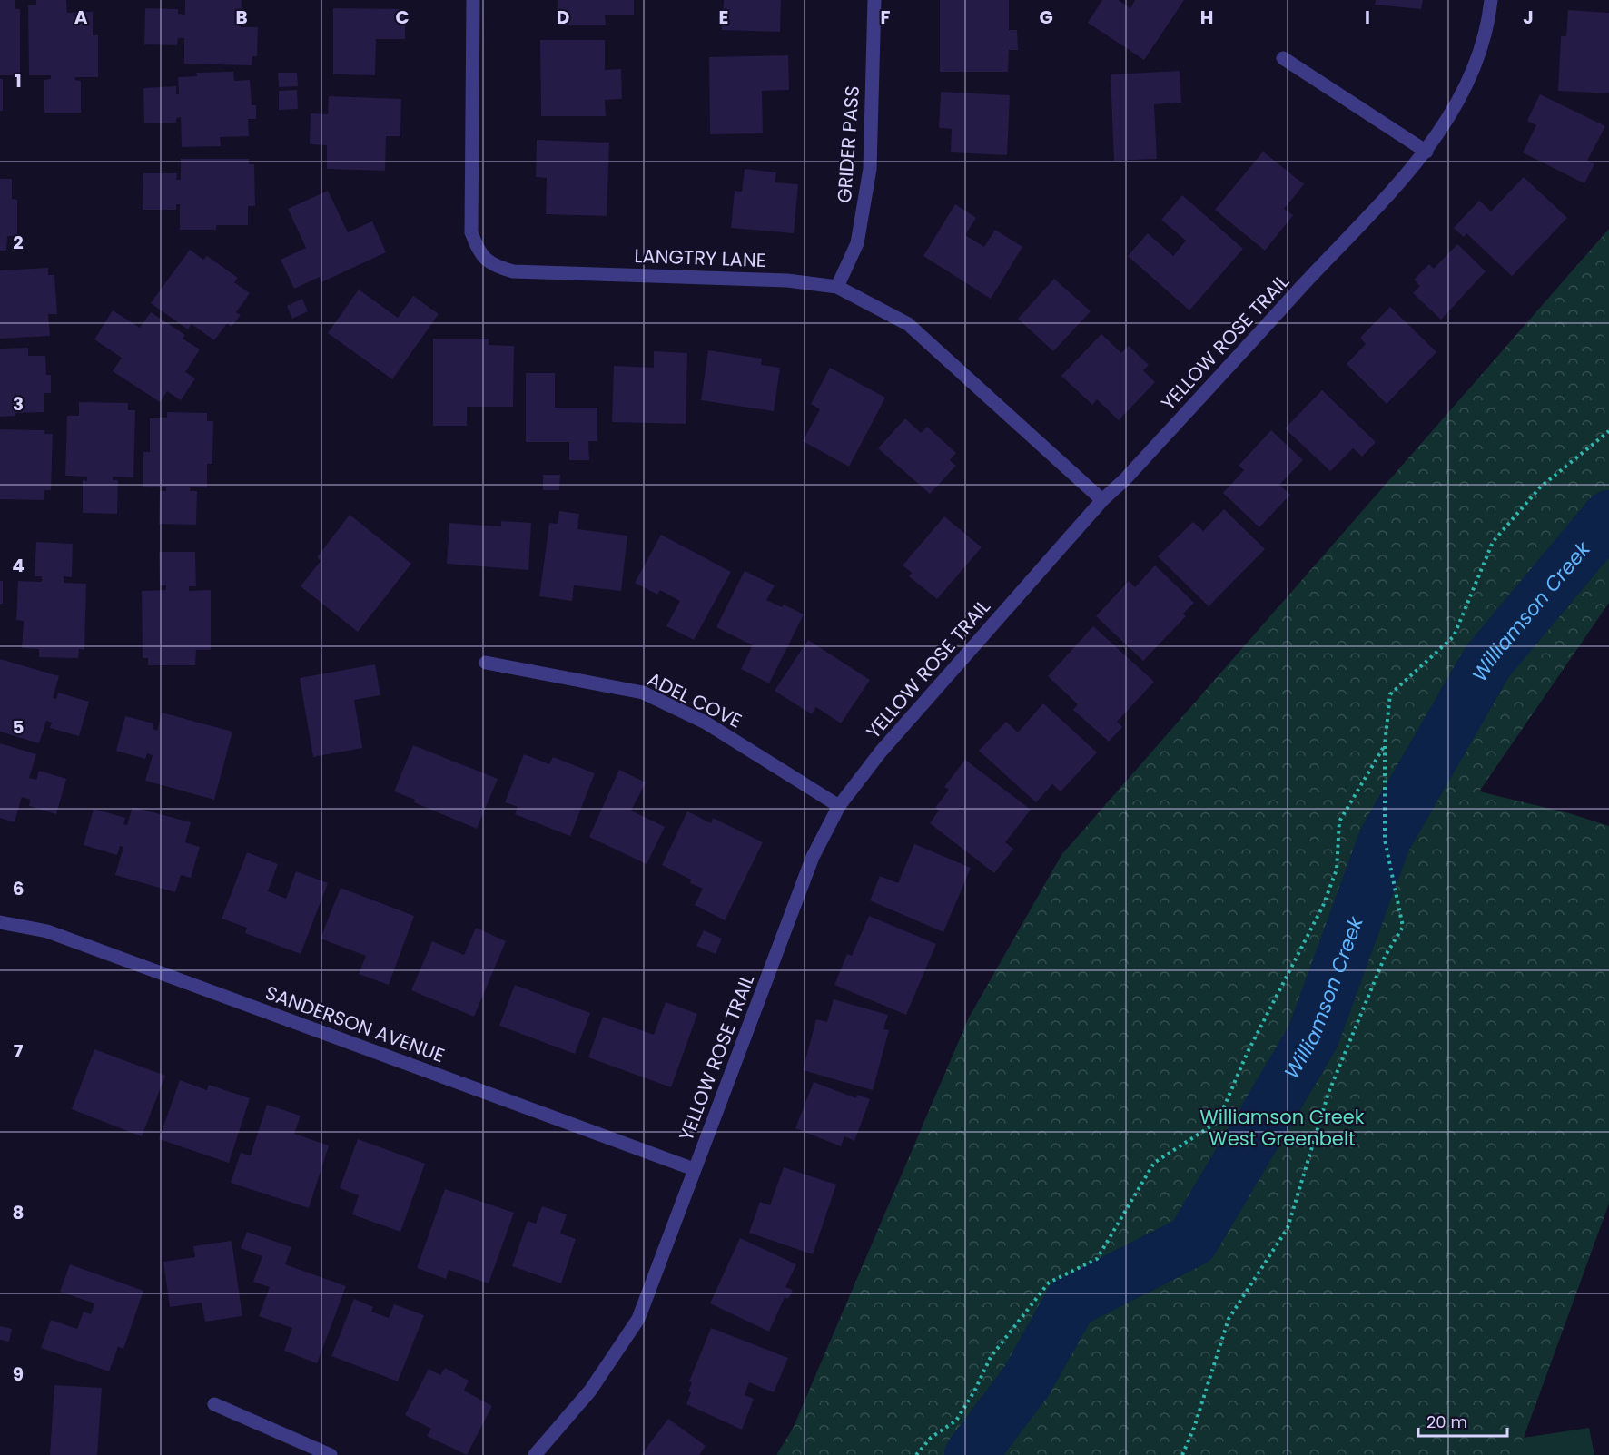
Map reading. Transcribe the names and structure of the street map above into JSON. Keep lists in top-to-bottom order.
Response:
{
  "streets": {
    "street": [
      "GRIDER PASS",
      "LANGTRY LANE",
      "YELLOW ROSE TRAIL",
      "ADEL COVE",
      "SANDERSON AVENUE"
    ]
  },
  "crossings": [
    ["GRIDER PASS", "LANGTRY LANE"],
    ["LANGTRY LANE", "YELLOW ROSE TRAIL"],
    ["YELLOW ROSE TRAIL", "ADEL COVE"],
    ["YELLOW ROSE TRAIL", "SANDERSON AVENUE"]
  ],
  "water": ["Williamson Creek"],
  "parks": ["Williamson Creek West Greenbelt"],
  "scale_bar": "20 m",
  "grid": {
    "columns": [
      "A",
      "B",
      "C",
      "D",
      "E",
      "F",
      "G",
      "H",
      "I",
      "J"
    ],
    "rows": [
      "1",
      "2",
      "3",
      "4",
      "5",
      "6",
      "7",
      "8",
      "9"
    ]
  }
}
